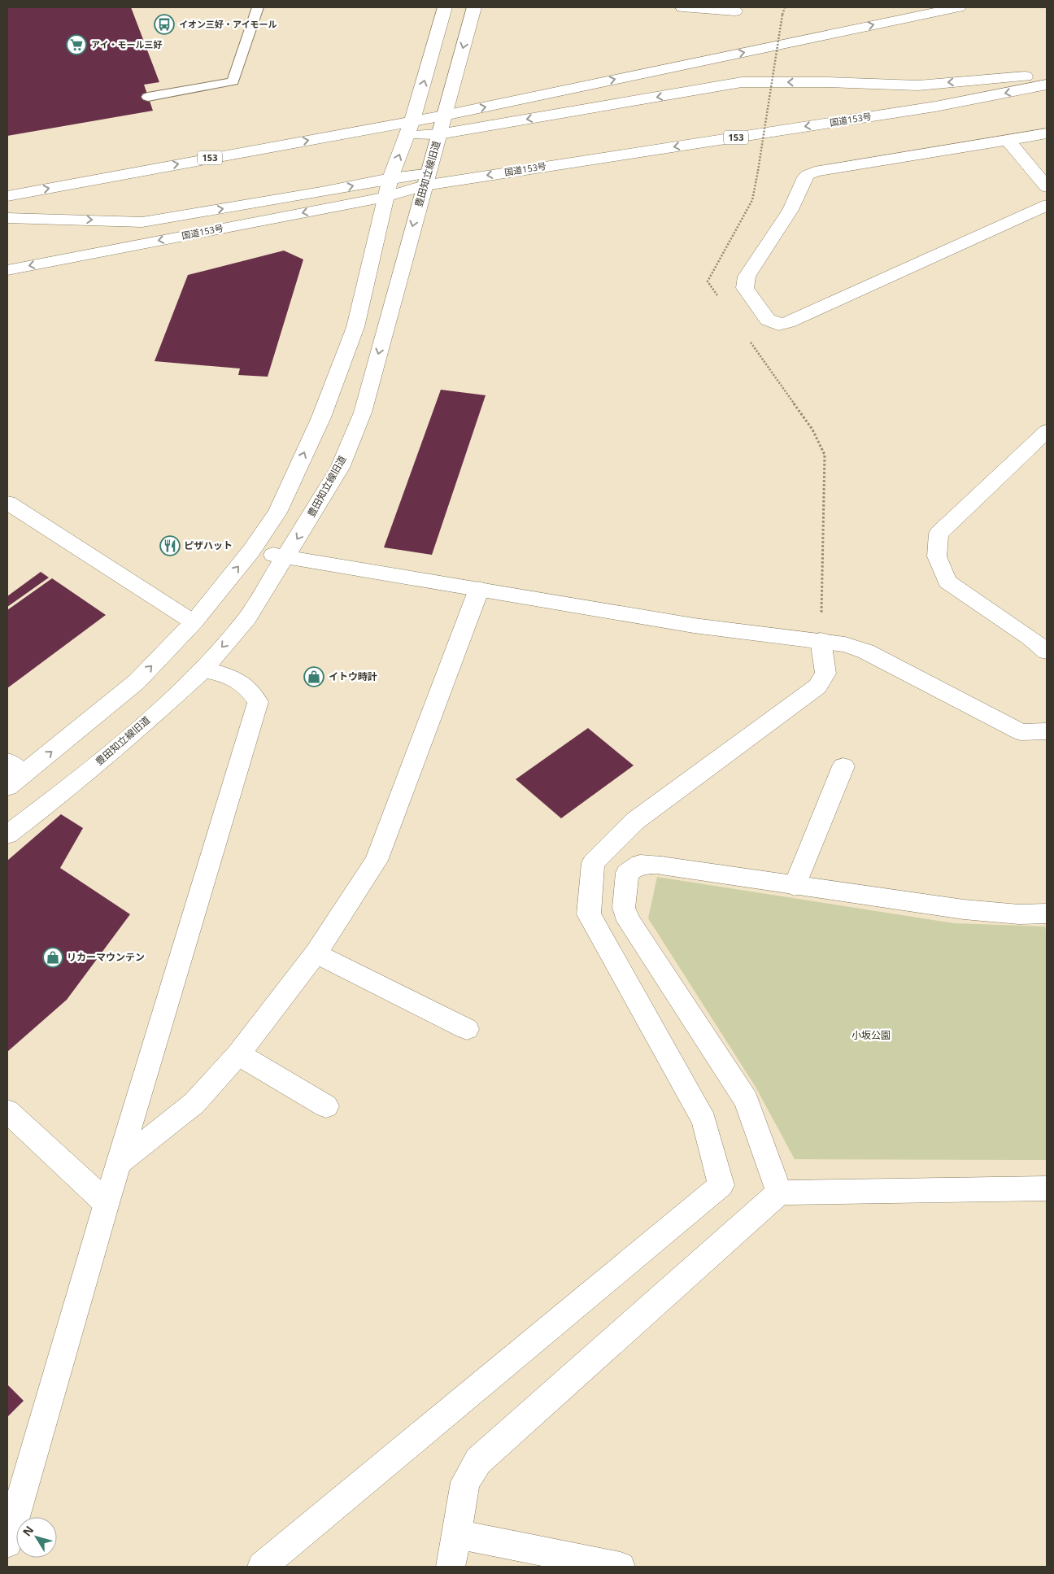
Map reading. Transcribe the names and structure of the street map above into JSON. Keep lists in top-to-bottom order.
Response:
{
  "streets": {
    "main road": ["国道153号", "153", "豊田知立線旧道"]
  },
  "crossings": [
    ["国道153号", "153"],
    ["国道153号", "豊田知立線旧道"],
    ["153", "豊田知立線旧道"]
  ],
  "parks": ["小坂公園"],
  "places": {
    "bus stop": ["イオン三好・アイモール"],
    "supermarket": ["アイ・モール三好"],
    "restaurant": ["ピザハット"],
    "shop": ["イトウ時計", "リカーマウンテン"]
  },
  "north": "top left"
}
